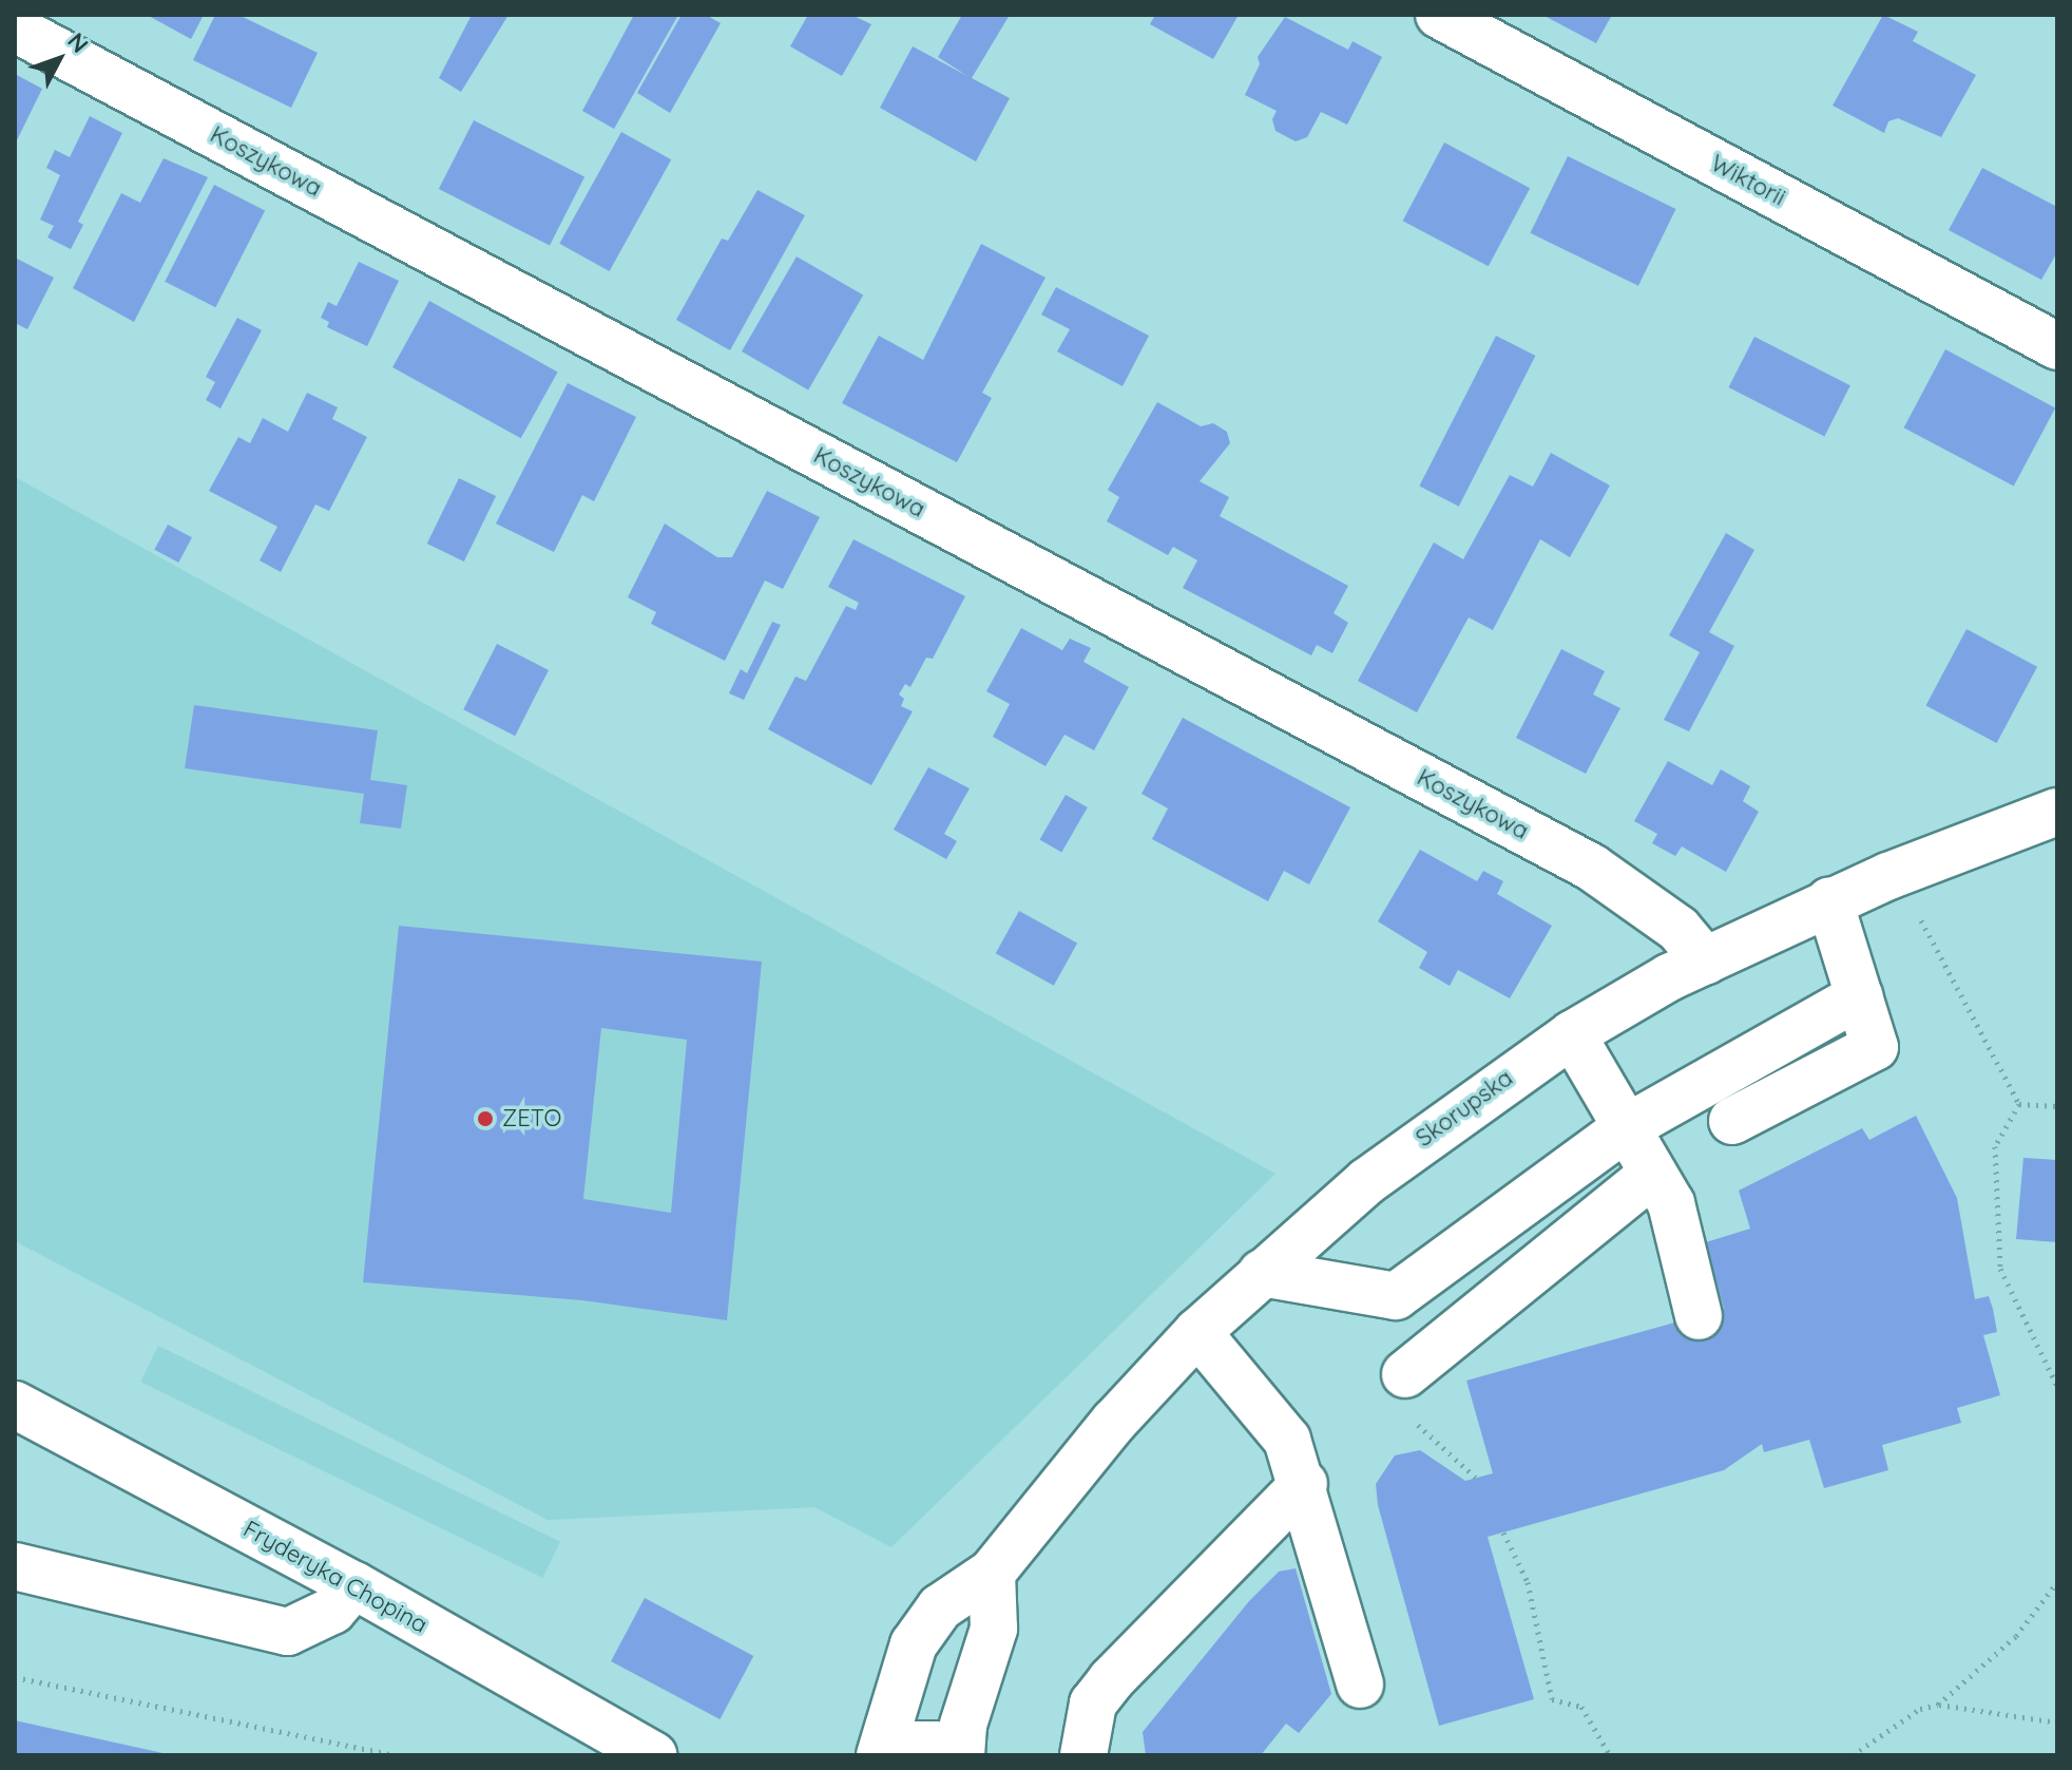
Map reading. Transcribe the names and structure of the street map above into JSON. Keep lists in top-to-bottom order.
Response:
{
  "streets": {
    "street": [
      "Koszykowa",
      "Wiktorii",
      "Skorupska",
      "Fryderyka Chopina"
    ]
  },
  "crossings": [
    ["Koszykowa", "Skorupska"]
  ],
  "places": ["ZETO"],
  "north": "top right"
}
